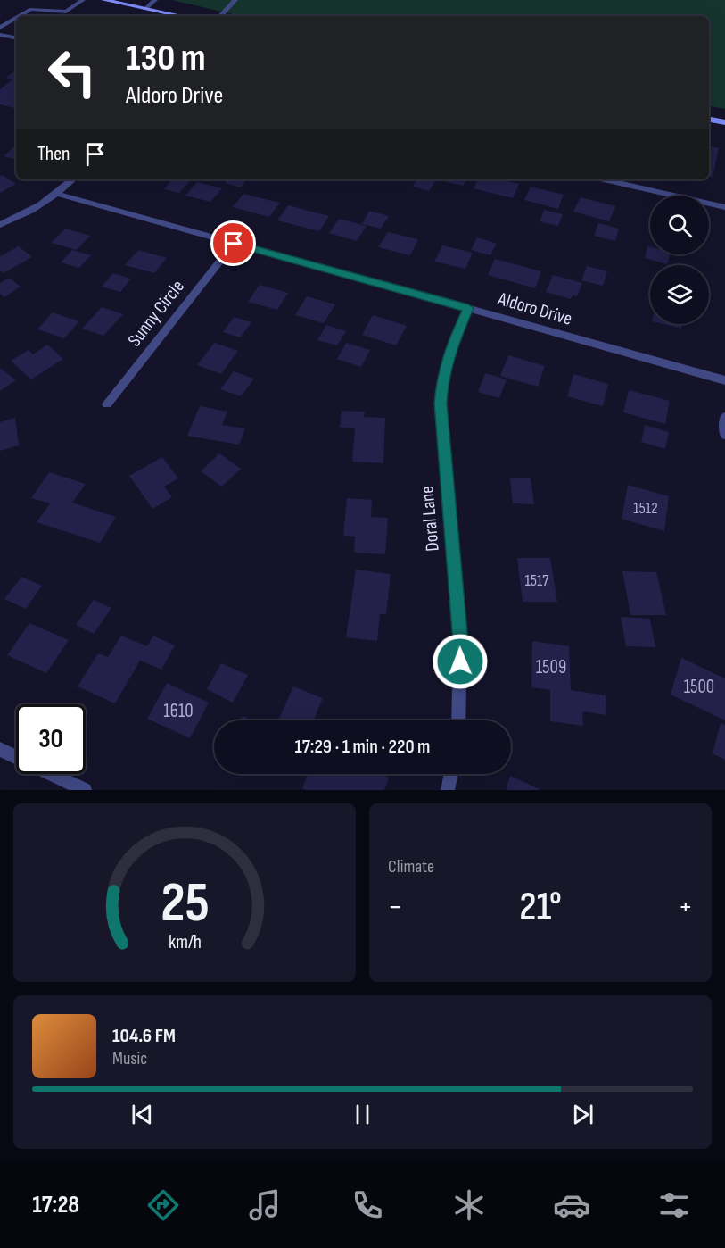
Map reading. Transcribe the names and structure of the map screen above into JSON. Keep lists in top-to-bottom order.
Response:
{
  "streets": {
    "street": ["Aldoro Drive", "Sunny Circle", "Doral Lane"]
  },
  "crossings": [
    ["Aldoro Drive", "Sunny Circle"],
    ["Aldoro Drive", "Doral Lane"]
  ],
  "house_numbers": [
    "1512",
    "1517",
    "1509",
    "1500",
    "1610"
  ],
  "page": {
    "turn": ["130 m", "Aldoro Drive"],
    "then": "Then",
    "limit": "30",
    "trip": "17:29 · 1 min · 220 m",
    "tile": "Climate",
    "heat": ["−", "21°", "+"],
    "song": ["104.6 FM", "Music"],
    "tabs": "17:28",
    "gauge": ["25", "km/h"]
  }
}
